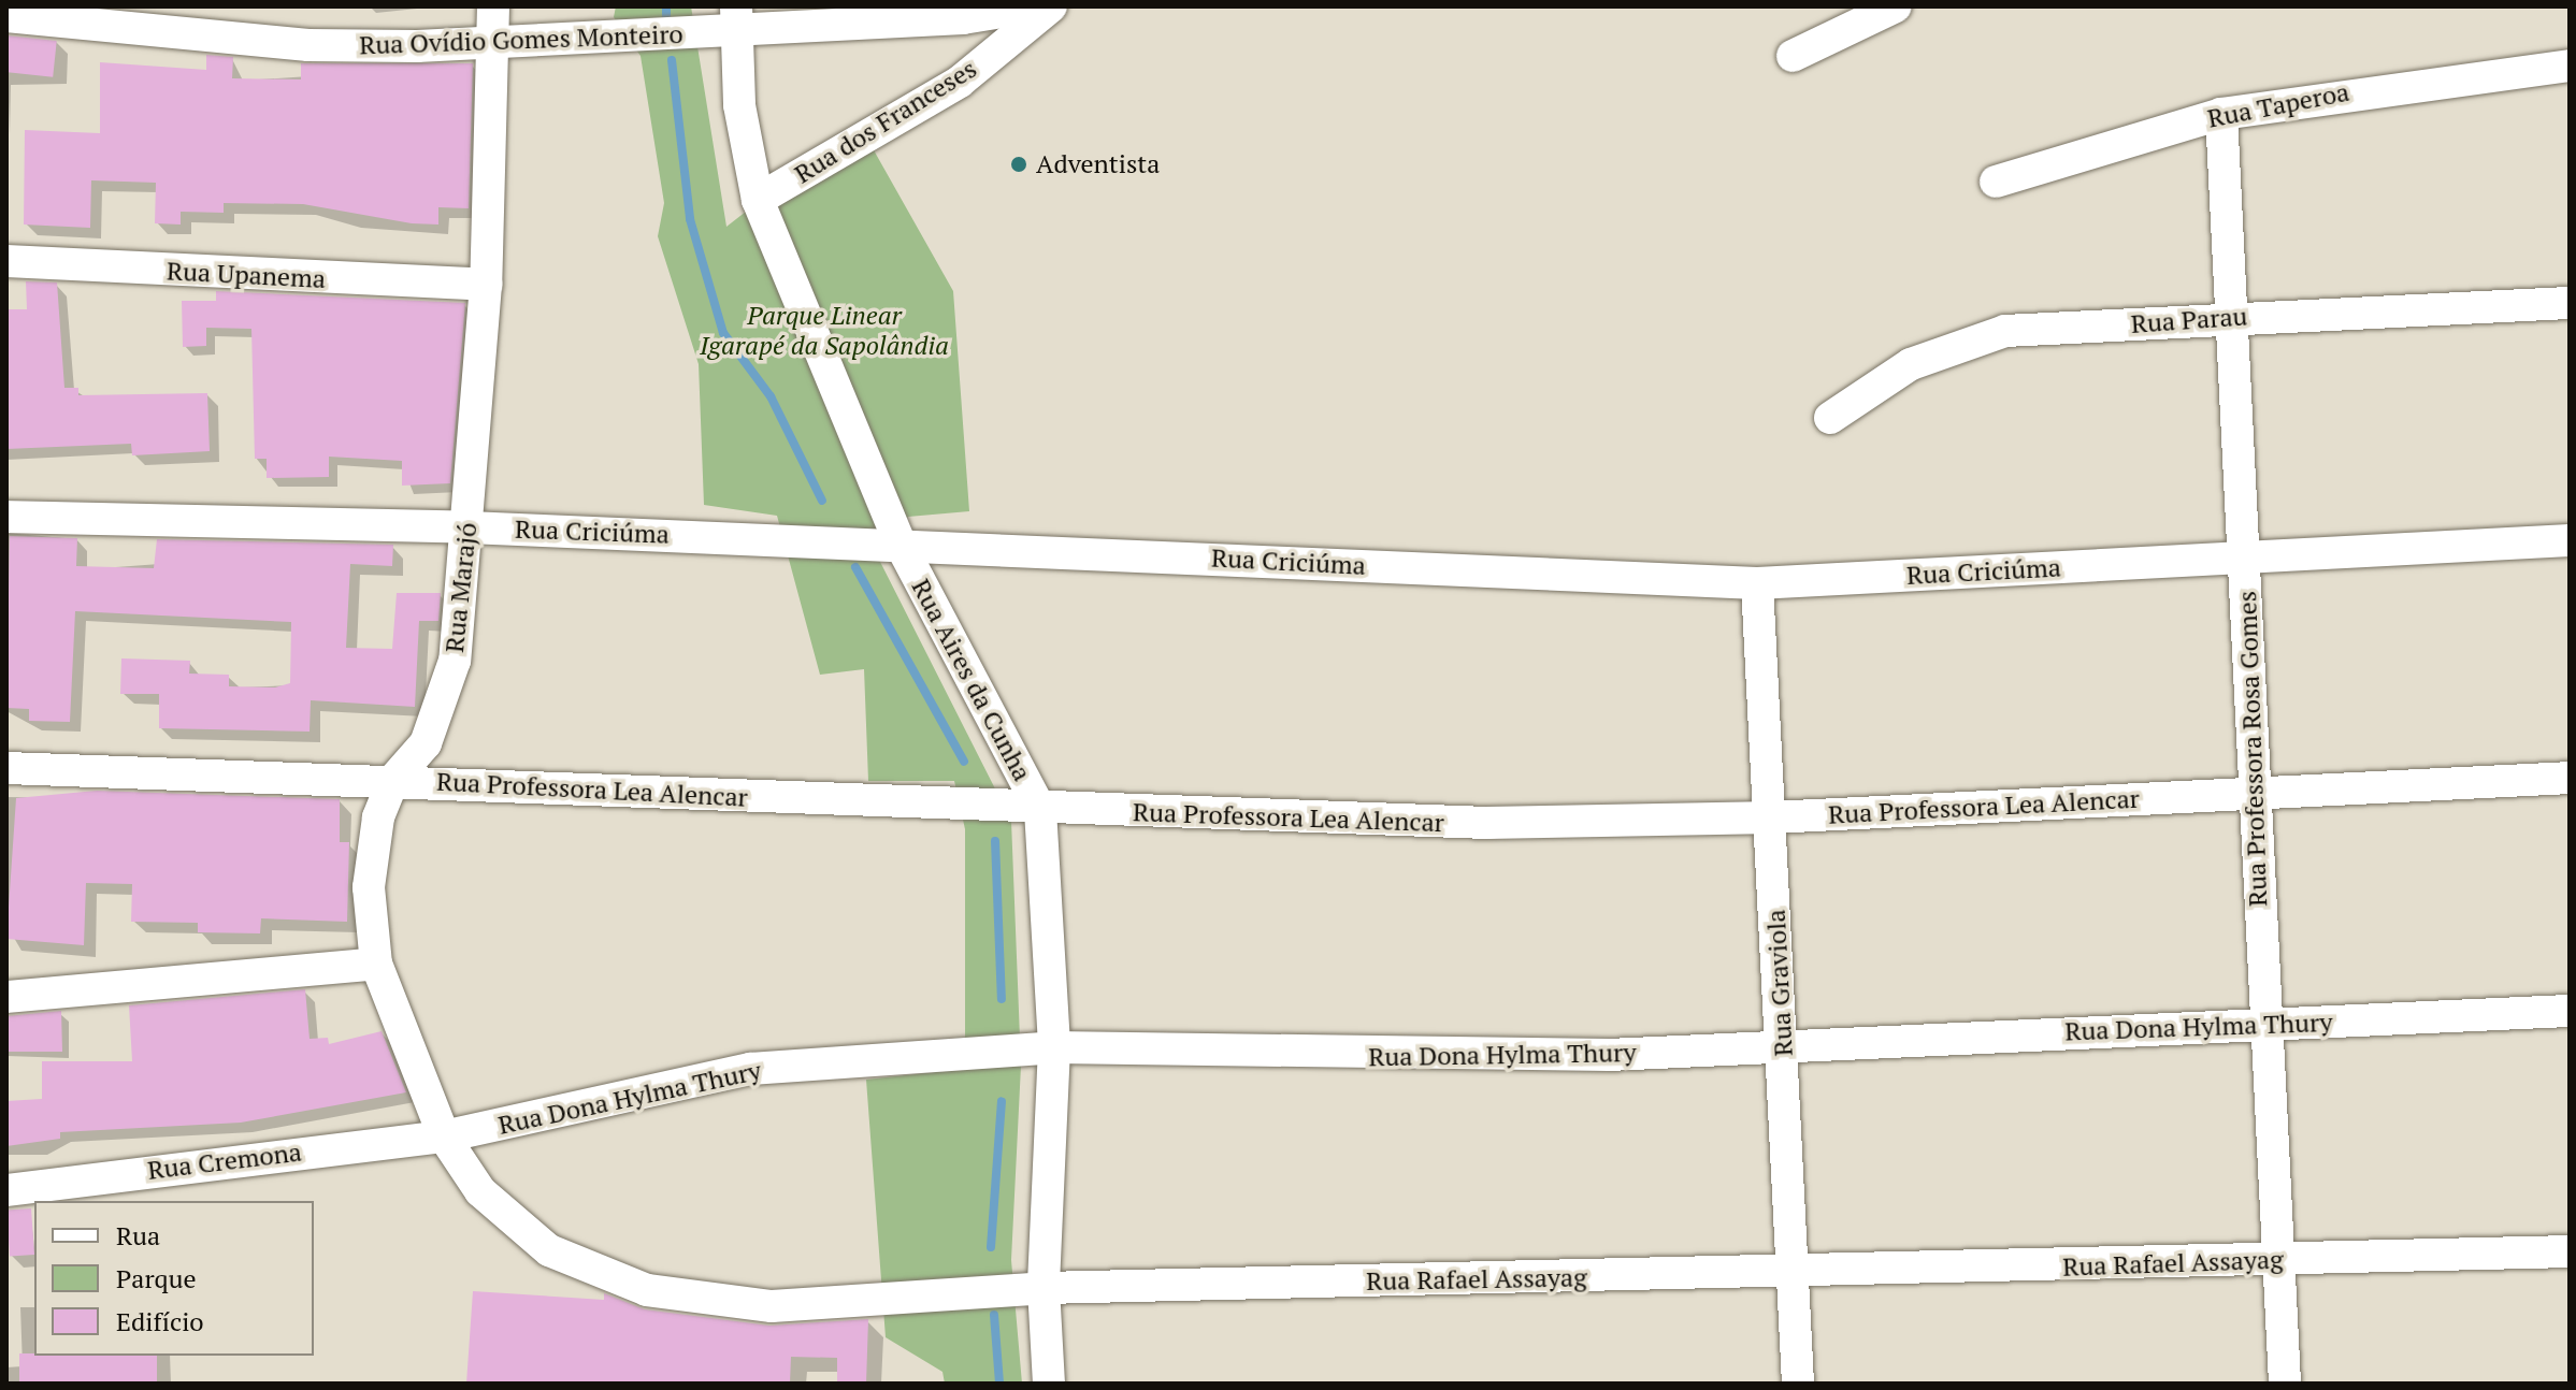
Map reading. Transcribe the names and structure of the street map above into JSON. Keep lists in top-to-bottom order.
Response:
{
  "streets": {
    "street": [
      "Rua Ovídio Gomes Monteiro",
      "Rua Taperoa",
      "Rua dos Franceses",
      "Rua Upanema",
      "Rua Parau",
      "Rua Criciúma",
      "Rua Marajó",
      "Rua Aires da Cunha",
      "Rua Professora Rosa Gomes",
      "Rua Professora Lea Alencar",
      "Rua Graviola",
      "Rua Dona Hylma Thury",
      "Rua Cremona",
      "Rua Rafael Assayag"
    ]
  },
  "crossings": [
    ["Rua Ovídio Gomes Monteiro", "Rua Marajó"],
    ["Rua Ovídio Gomes Monteiro", "Rua Aires da Cunha"],
    ["Rua Taperoa", "Rua Professora Rosa Gomes"],
    ["Rua dos Franceses", "Rua Aires da Cunha"],
    ["Rua Upanema", "Rua Marajó"],
    ["Rua Parau", "Rua Professora Rosa Gomes"],
    ["Rua Criciúma", "Rua Marajó"],
    ["Rua Criciúma", "Rua Aires da Cunha"],
    ["Rua Criciúma", "Rua Professora Rosa Gomes"],
    ["Rua Criciúma", "Rua Graviola"],
    ["Rua Marajó", "Rua Professora Lea Alencar"],
    ["Rua Marajó", "Rua Dona Hylma Thury"],
    ["Rua Marajó", "Rua Cremona"],
    ["Rua Marajó", "Rua Rafael Assayag"],
    ["Rua Aires da Cunha", "Rua Professora Lea Alencar"],
    ["Rua Aires da Cunha", "Rua Dona Hylma Thury"],
    ["Rua Aires da Cunha", "Rua Rafael Assayag"],
    ["Rua Professora Rosa Gomes", "Rua Professora Lea Alencar"],
    ["Rua Professora Rosa Gomes", "Rua Dona Hylma Thury"],
    ["Rua Professora Rosa Gomes", "Rua Rafael Assayag"],
    ["Rua Professora Lea Alencar", "Rua Graviola"],
    ["Rua Graviola", "Rua Dona Hylma Thury"],
    ["Rua Graviola", "Rua Rafael Assayag"],
    ["Rua Dona Hylma Thury", "Rua Cremona"],
    ["Rua Dona Hylma Thury", "Rua Rafael Assayag"],
    ["Rua Cremona", "Rua Rafael Assayag"]
  ],
  "parks": ["Parque Linear Igarapé da Sapolândia"],
  "places": ["Adventista"],
  "legend": ["Rua", "Parque", "Edifício"]
}
